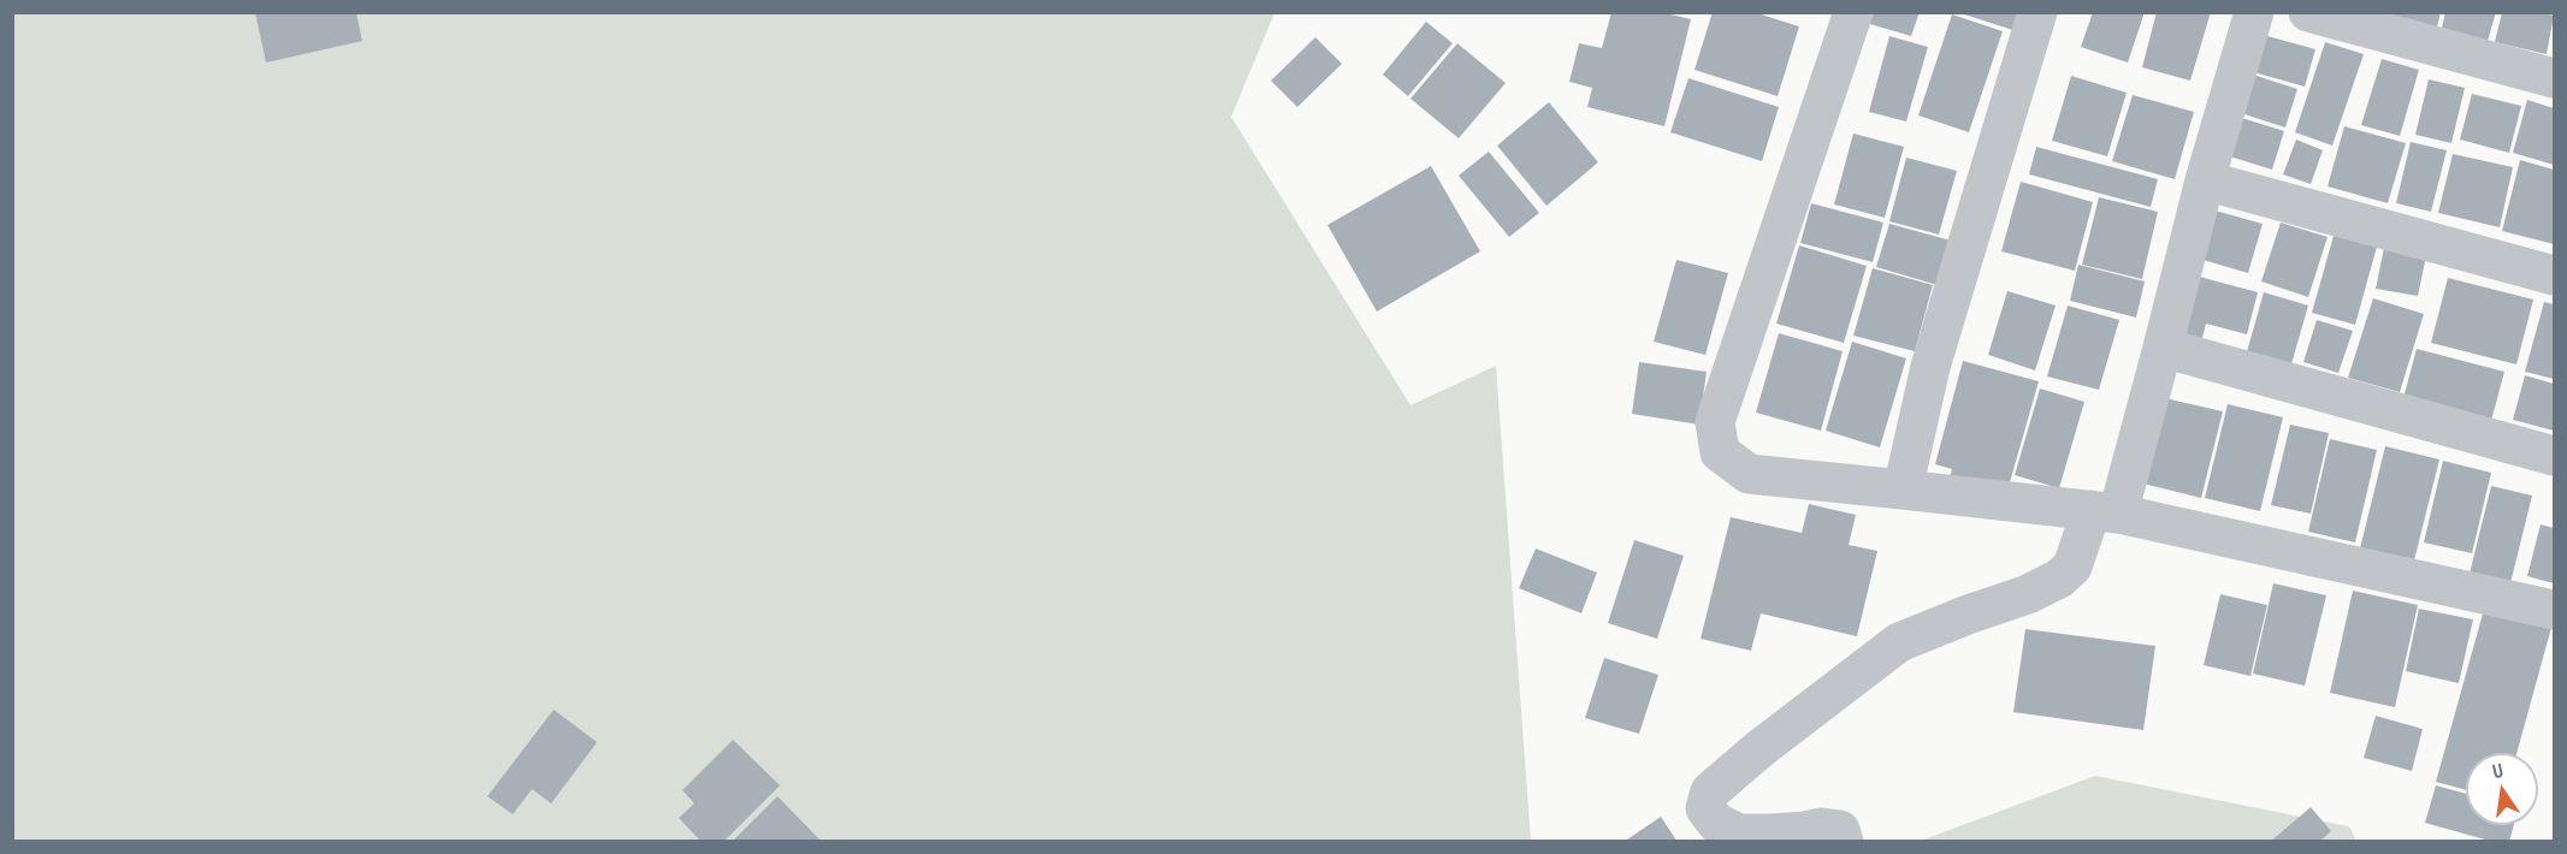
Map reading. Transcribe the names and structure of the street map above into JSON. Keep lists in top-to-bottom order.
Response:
{
  "north": "top"
}
